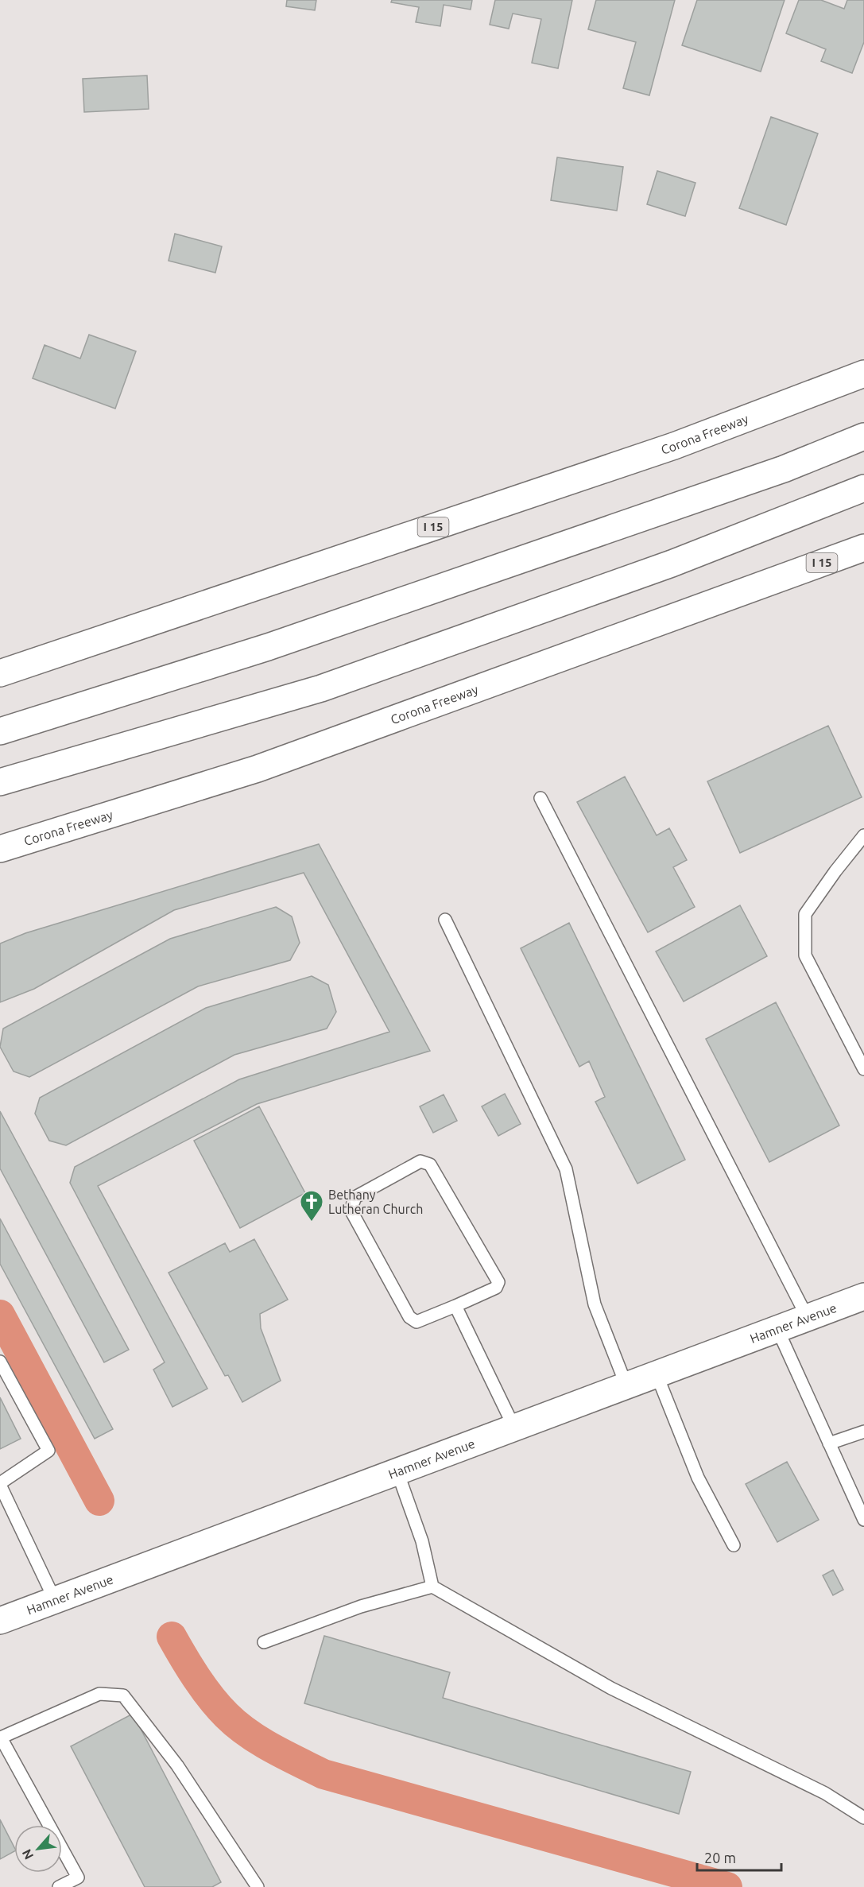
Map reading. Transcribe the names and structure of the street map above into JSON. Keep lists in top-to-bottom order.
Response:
{
  "streets": {
    "main road": ["Corona Freeway", "I 15", "Hamner Avenue"]
  },
  "places": {
    "church": ["Bethany Lutheran Church"]
  },
  "scale_bar": "20 m",
  "north": "bottom left"
}
